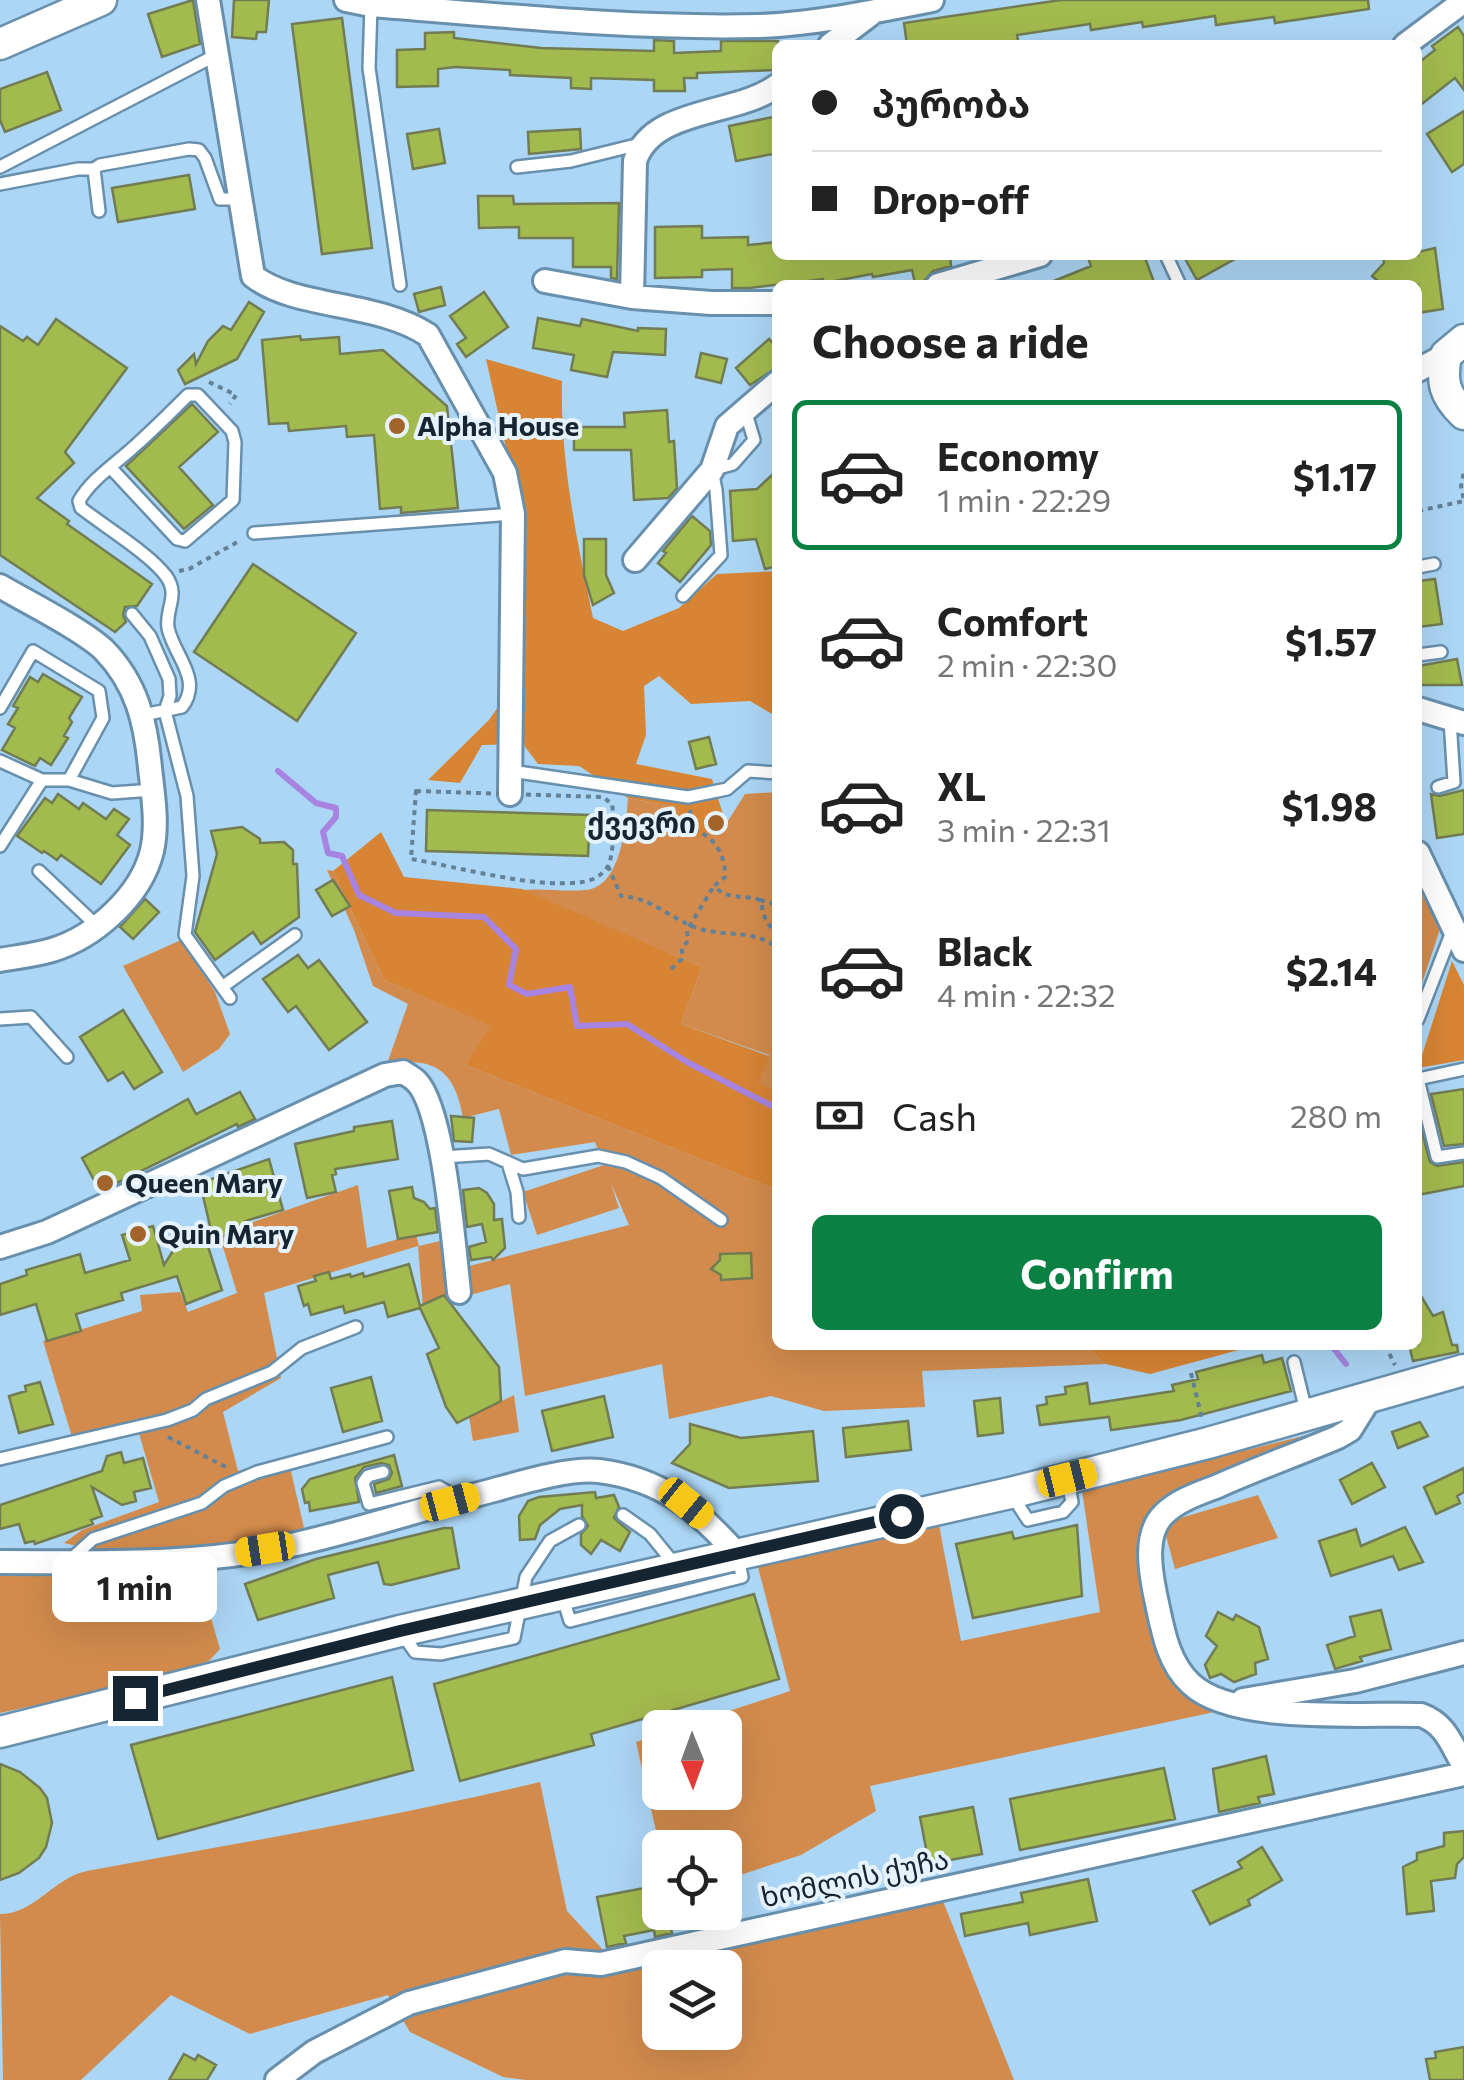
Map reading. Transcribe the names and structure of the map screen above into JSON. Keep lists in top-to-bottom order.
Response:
{
  "streets": {
    "street": ["ხომლის ქუჩა"]
  },
  "places": [
    "Alpha House",
    "ქვევრი",
    "Queen Mary",
    "Quin Mary"
  ],
  "north": "bottom",
  "page": {
    "banner": ["პურობა", "Drop-off"],
    "heading": "Choose a ride",
    "list": [
      {
        "name": "Economy",
        "note": "1 min · 22:29",
        "value": "$1.17"
      },
      {
        "name": "Comfort",
        "note": "2 min · 22:30",
        "value": "$1.57"
      },
      {
        "name": "XL",
        "note": "3 min · 22:31",
        "value": "$1.98"
      },
      {
        "name": "Black",
        "note": "4 min · 22:32",
        "value": "$2.14"
      }
    ],
    "pay": ["Cash", "280 m"],
    "buttons": "Confirm",
    "bubble": "1 min"
  }
}
